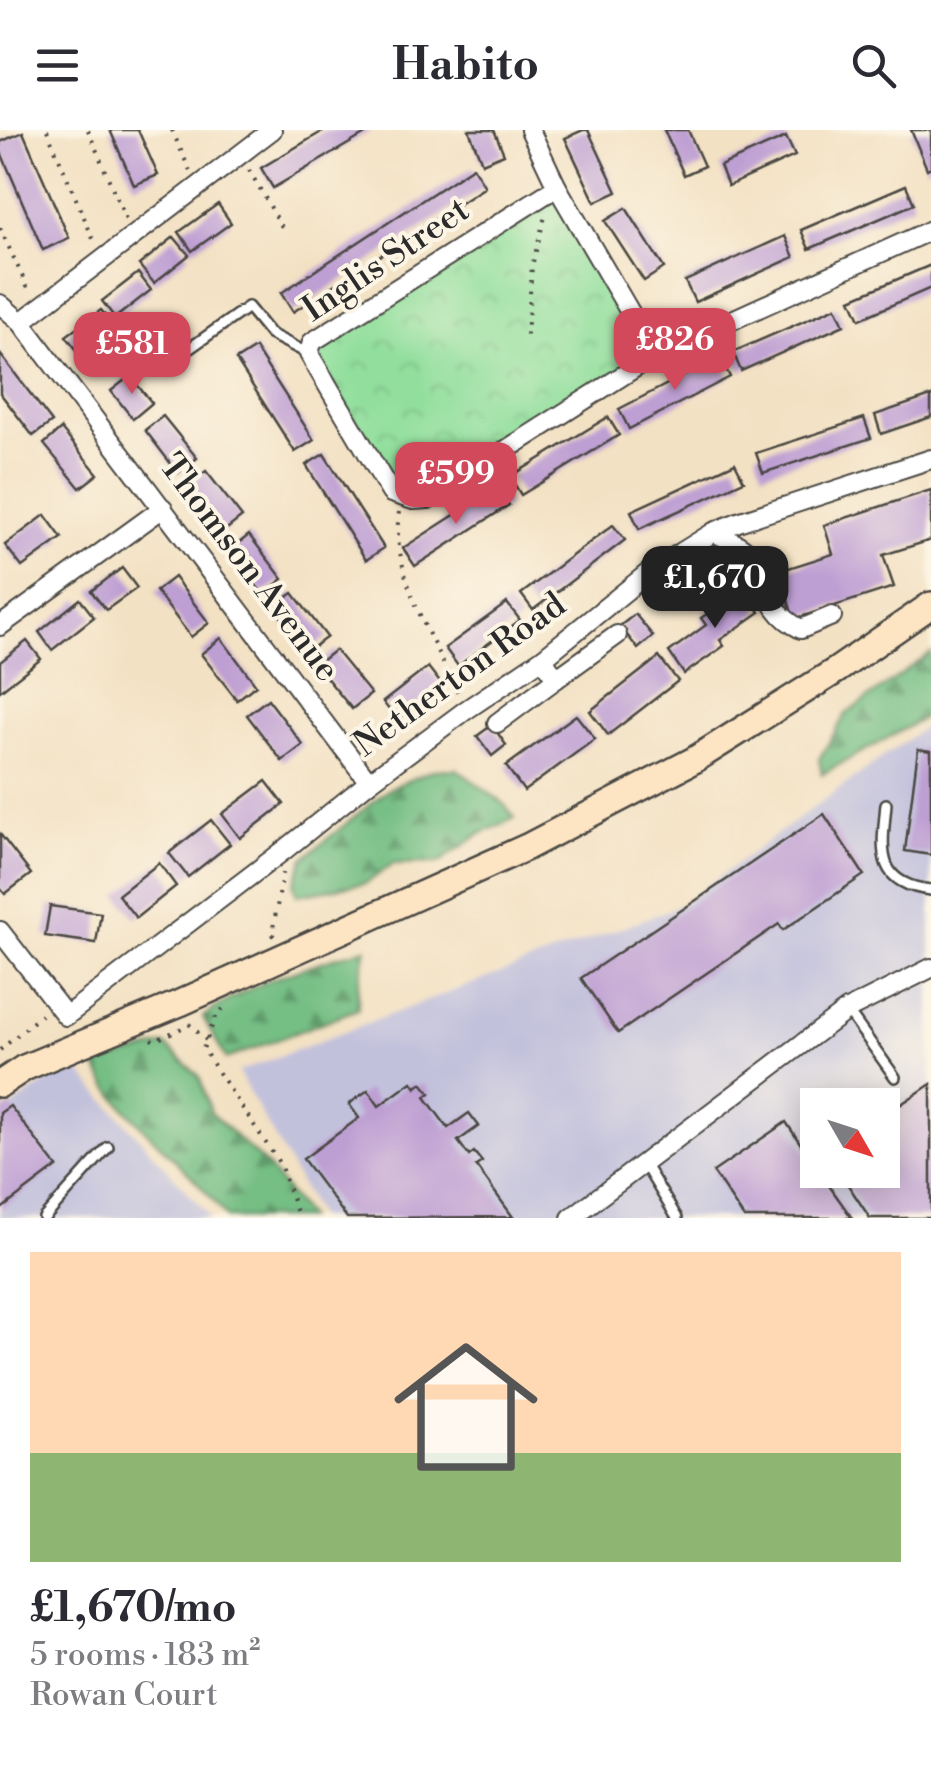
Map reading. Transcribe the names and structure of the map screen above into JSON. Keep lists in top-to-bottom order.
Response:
{
  "streets": {
    "street": ["Inglis Street", "Thomson Avenue", "Netherton Road"]
  },
  "crossings": [
    ["Thomson Avenue", "Netherton Road"]
  ],
  "north": "bottom right",
  "page": {
    "header": "Habito",
    "price": [
      "£826",
      "£581",
      "£599",
      "£1,670"
    ],
    "list": [
      {
        "name": "£1,670/mo",
        "note": "5 rooms · 183 m² · Rowan Court"
      }
    ]
  }
}
